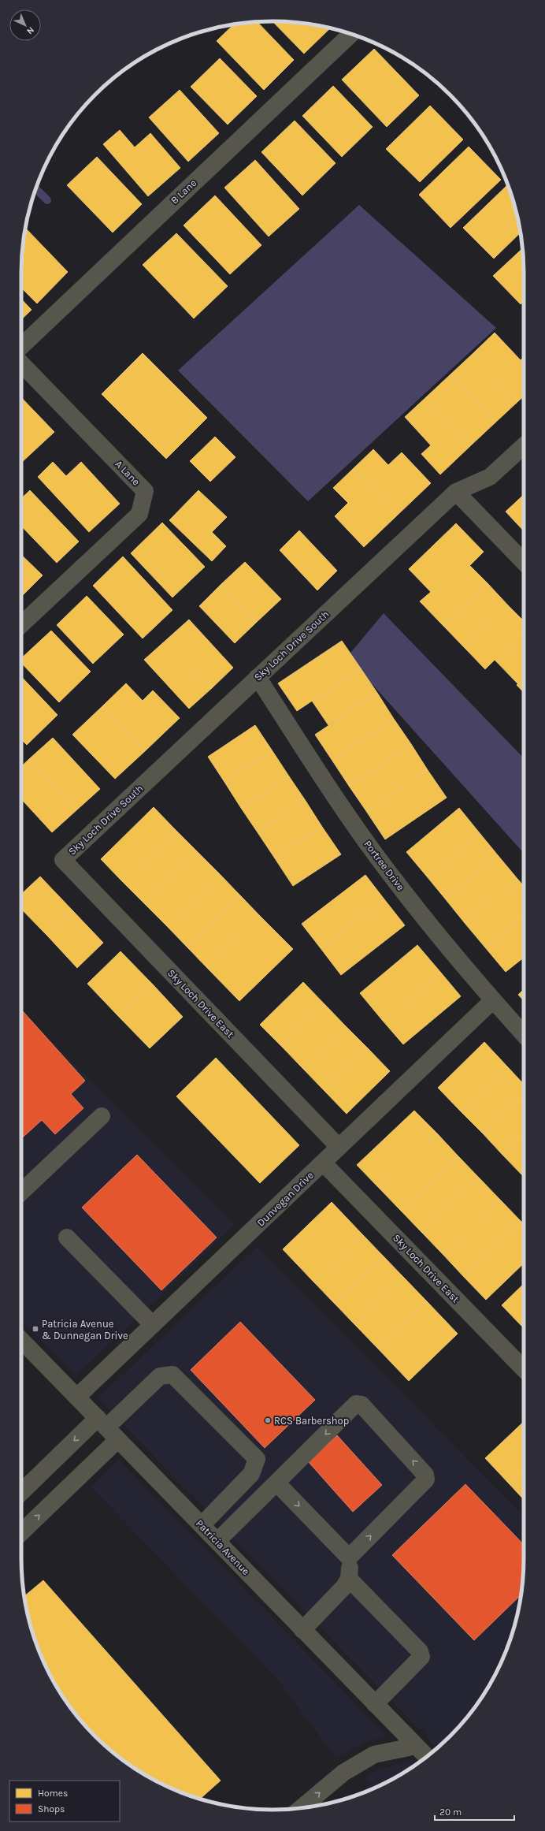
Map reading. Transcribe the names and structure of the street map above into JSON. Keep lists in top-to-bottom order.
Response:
{
  "streets": {
    "street": [
      "B Lane",
      "A Lane",
      "Sky Loch Drive South",
      "Portree Drive",
      "Sky Loch Drive East",
      "Dunvegan Drive",
      "Patricia Avenue"
    ]
  },
  "crossings": [
    ["Sky Loch Drive South", "Portree Drive"],
    ["Sky Loch Drive South", "Sky Loch Drive East"],
    ["Portree Drive", "Dunvegan Drive"],
    ["Sky Loch Drive East", "Dunvegan Drive"],
    ["Dunvegan Drive", "Patricia Avenue"]
  ],
  "places": {
    "transit": ["Patricia Avenue & Dunnegan Drive"],
    "other": ["RCS Barbershop"]
  },
  "legend": ["Homes", "Shops"],
  "scale_bar": "20 m",
  "north": "bottom right"
}
